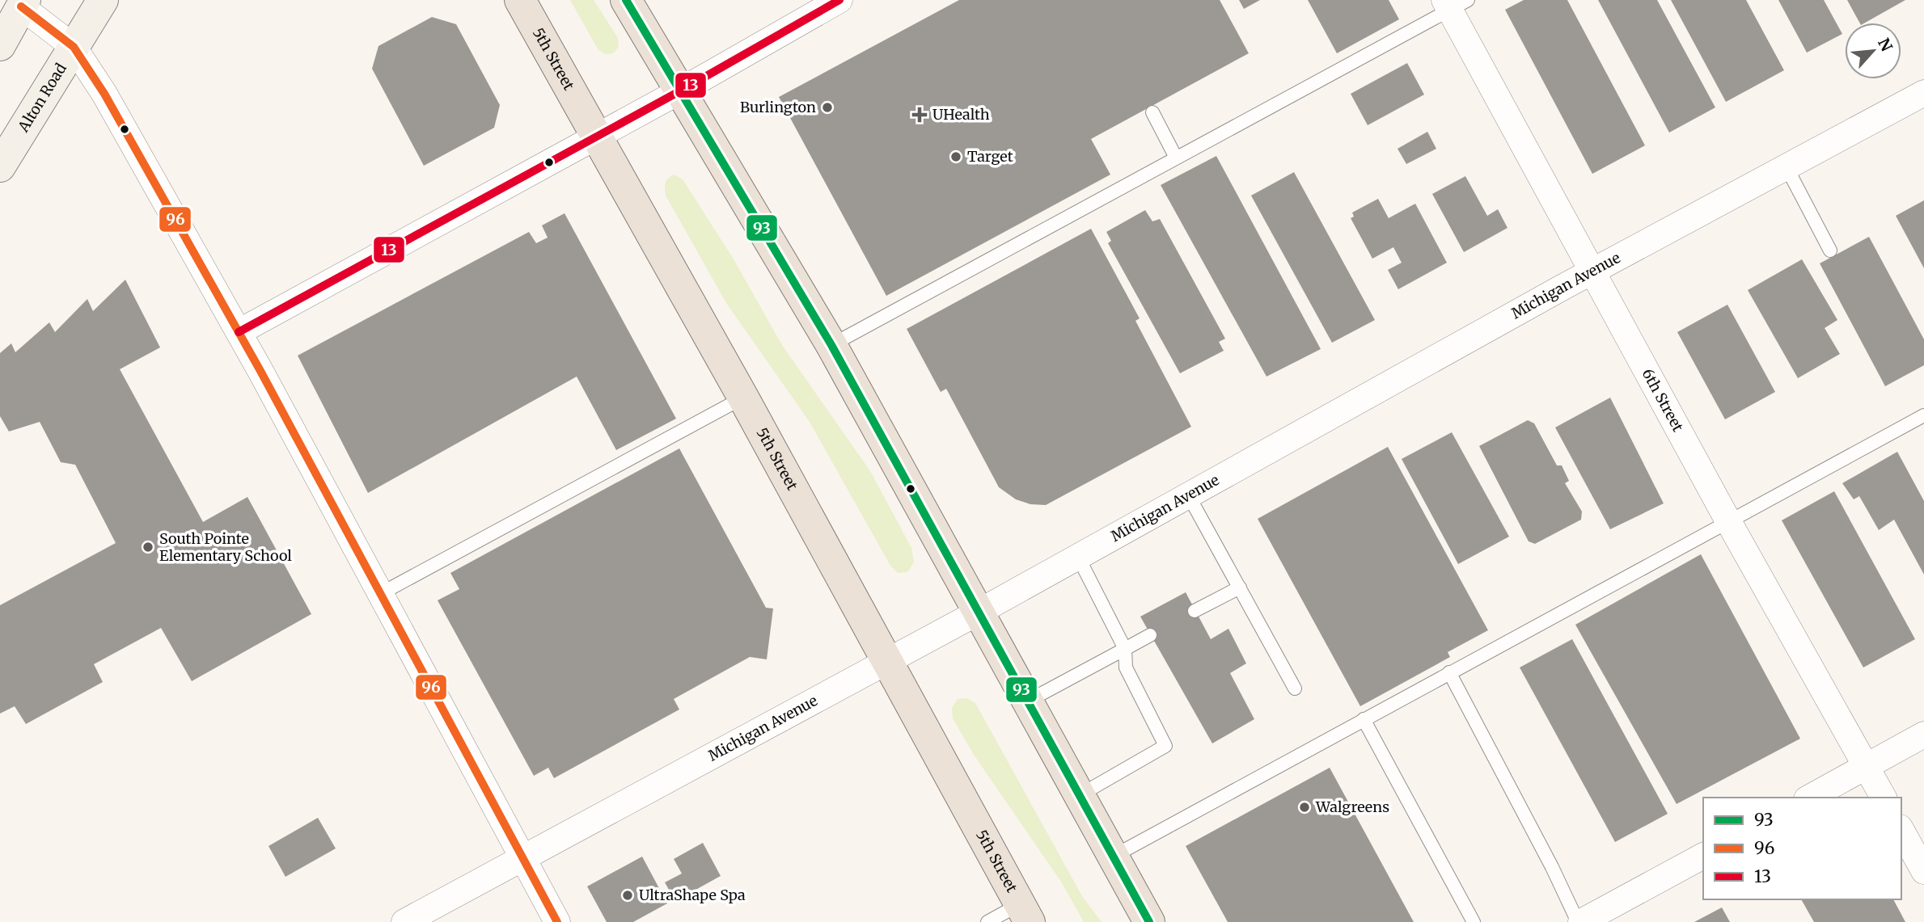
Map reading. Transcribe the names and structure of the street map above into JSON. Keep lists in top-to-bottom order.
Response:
{
  "streets": {
    "main road": ["5th Street"],
    "street": ["Alton Road", "Michigan Avenue", "6th Street"]
  },
  "crossings": [
    ["5th Street", "Michigan Avenue"],
    ["Michigan Avenue", "6th Street"]
  ],
  "places": {
    "other": [
      "Burlington",
      "Target",
      "South Pointe Elementary School",
      "Walgreens",
      "UltraShape Spa"
    ],
    "health": ["UHealth"]
  },
  "lines": ["transit line 93", "transit line 13", "transit line 96"],
  "legend": ["93", "96", "13"],
  "north": "top right"
}
